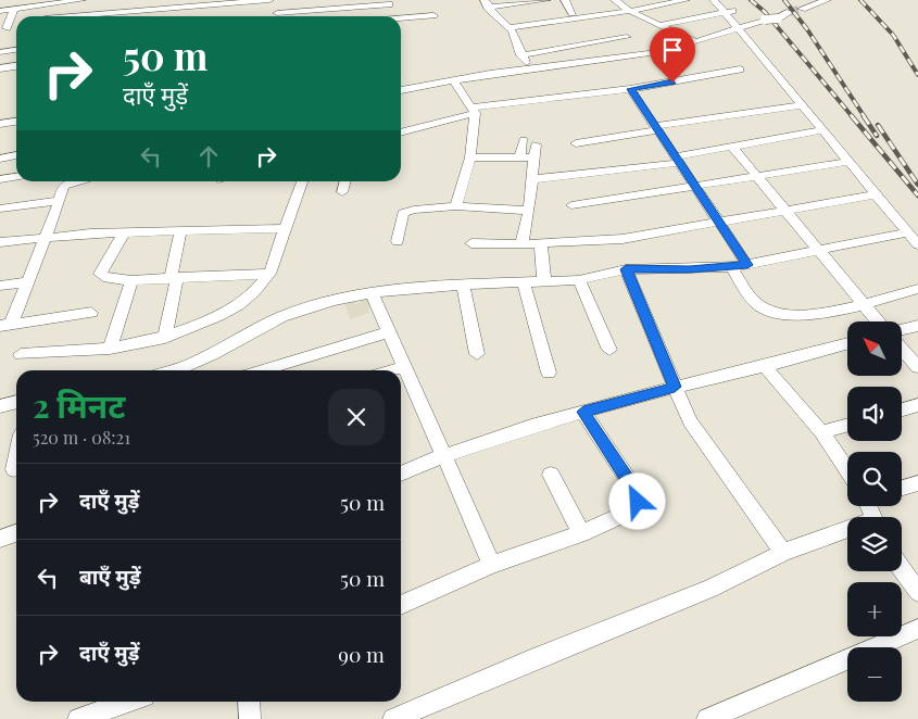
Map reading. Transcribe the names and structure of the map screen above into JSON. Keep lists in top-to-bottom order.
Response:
{
  "north": "top left",
  "page": {
    "turn": ["50 m", "दाएँ मुड़ें"],
    "map_buttons": ["+", "−"],
    "heading": ["2 मिनट", "520 m · 08:21"],
    "list": [
      {
        "name": "दाएँ मुड़ें",
        "value": "50 m"
      },
      {
        "name": "बाएँ मुड़ें",
        "value": "50 m"
      },
      {
        "name": "दाएँ मुड़ें",
        "value": "90 m"
      }
    ]
  }
}
